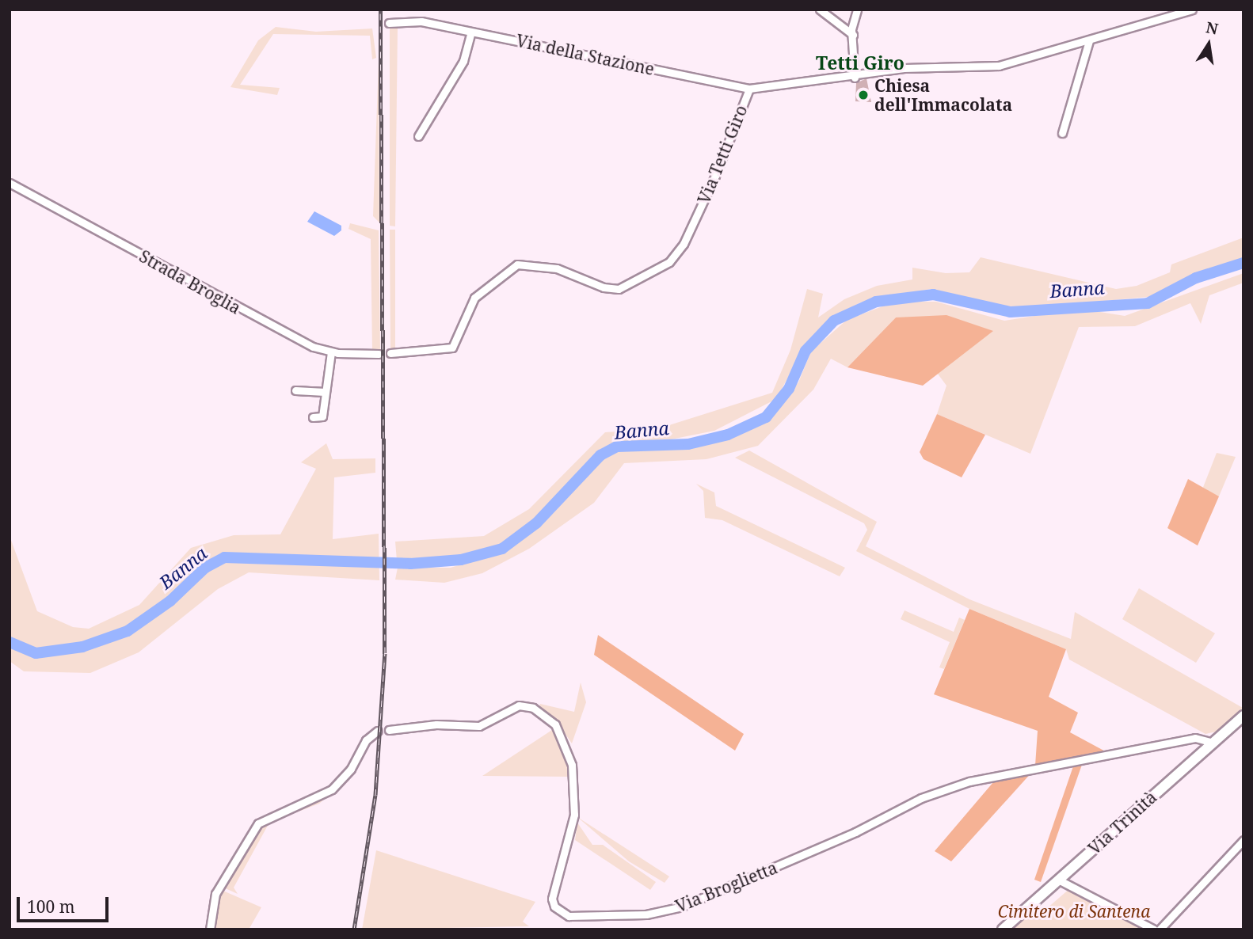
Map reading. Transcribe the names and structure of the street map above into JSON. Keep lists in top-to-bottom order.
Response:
{
  "streets": {
    "street": [
      "Via della Stazione",
      "Via Tetti Giro",
      "Strada Broglia",
      "Via Trinità",
      "Via Broglietta"
    ]
  },
  "crossings": [
    ["Via della Stazione", "Via Tetti Giro"],
    ["Via Trinità", "Via Broglietta"]
  ],
  "districts": ["Tetti Giro"],
  "water": ["Banna"],
  "parks": ["Cimitero di Santena"],
  "places": ["Chiesa dell'Immacolata"],
  "scale_bar": "100 m",
  "north": "top"
}
